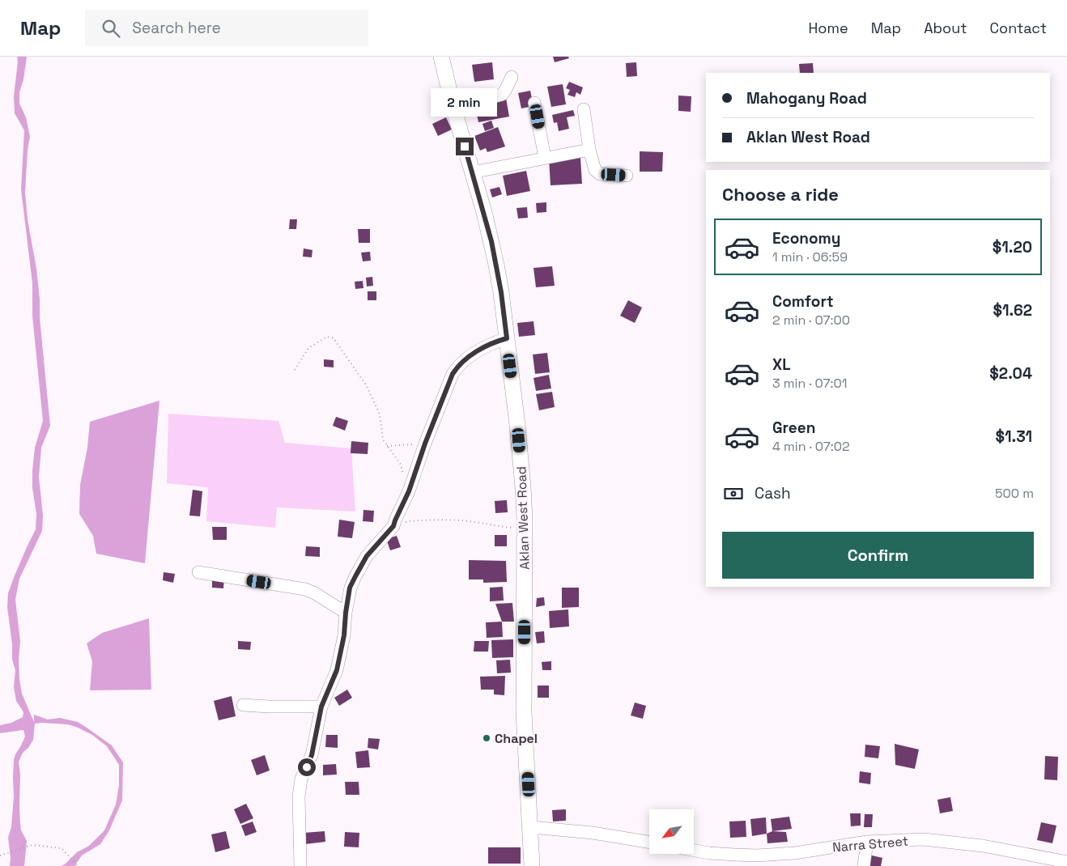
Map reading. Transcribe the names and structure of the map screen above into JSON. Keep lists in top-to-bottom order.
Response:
{
  "streets": {
    "main road": ["Aklan West Road"],
    "street": ["Narra Street"]
  },
  "places": ["Chapel"],
  "north": "bottom left",
  "page": {
    "header": "Map",
    "search": "Search here",
    "nav": [
      "Home",
      "Map",
      "About",
      "Contact"
    ],
    "banner": ["Mahogany Road", "Aklan West Road"],
    "bubble": "2 min",
    "heading": "Choose a ride",
    "list": [
      {
        "name": "Economy",
        "note": "1 min · 06:59",
        "value": "$1.20"
      },
      {
        "name": "Comfort",
        "note": "2 min · 07:00",
        "value": "$1.62"
      },
      {
        "name": "XL",
        "note": "3 min · 07:01",
        "value": "$2.04"
      },
      {
        "name": "Green",
        "note": "4 min · 07:02",
        "value": "$1.31"
      }
    ],
    "pay": ["Cash", "500 m"],
    "buttons": "Confirm"
  }
}
